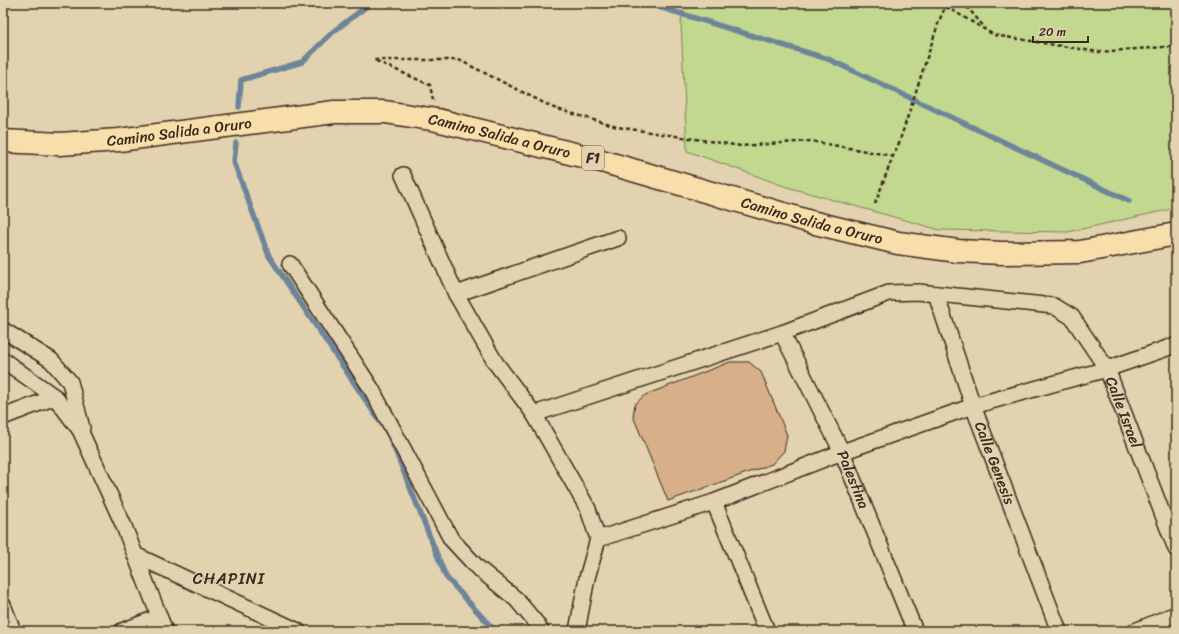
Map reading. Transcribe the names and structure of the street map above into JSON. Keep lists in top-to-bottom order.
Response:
{
  "streets": {
    "highway": ["Camino Salida a Oruro", "F1"],
    "street": ["Calle Israel", "Calle Genesis", "Palestina"]
  },
  "crossings": [
    ["Calle Israel", "Calle Genesis"],
    ["Calle Israel", "Palestina"]
  ],
  "districts": ["CHAPINI"],
  "scale_bar": "20 m"
}
